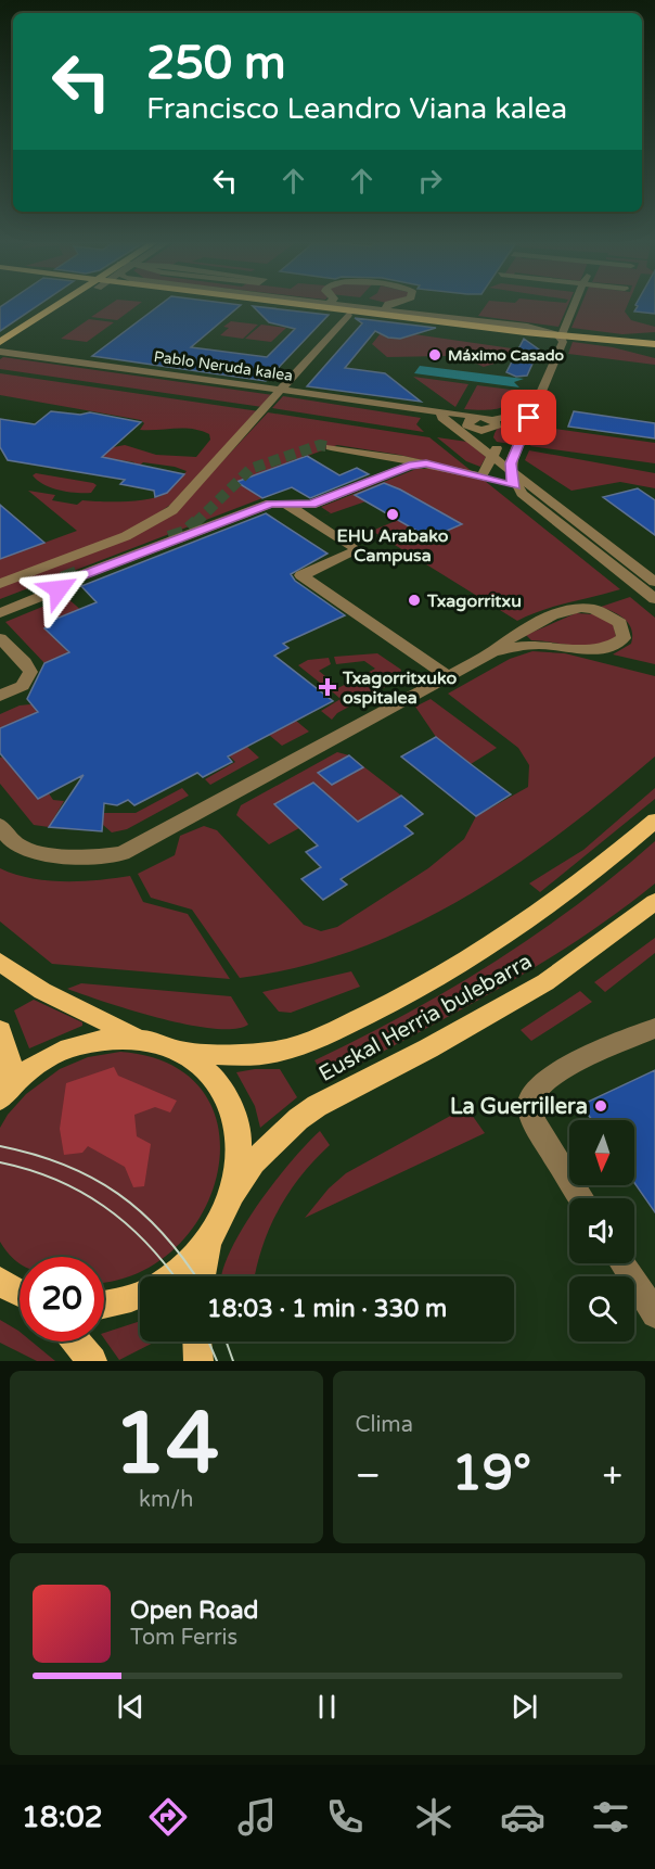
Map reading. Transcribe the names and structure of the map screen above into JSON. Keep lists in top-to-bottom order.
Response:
{
  "streets": {
    "main road": ["Euskal Herria bulebarra"],
    "street": ["Pablo Neruda kalea"]
  },
  "places": {
    "other": [
      "Máximo Casado",
      "EHU Arabako Campusa",
      "Txagorritxu",
      "La Guerrillera"
    ],
    "health": ["Txagorritxuko ospitalea"]
  },
  "north": "bottom",
  "page": {
    "turn": ["250 m", "Francisco Leandro Viana kalea"],
    "limit": "20",
    "trip": "18:03 · 1 min · 330 m",
    "tile": [
      ["14", "km/h"],
      "Clima"
    ],
    "heat": ["−", "19°", "+"],
    "song": ["Open Road", "Tom Ferris"],
    "tabs": "18:02"
  }
}
